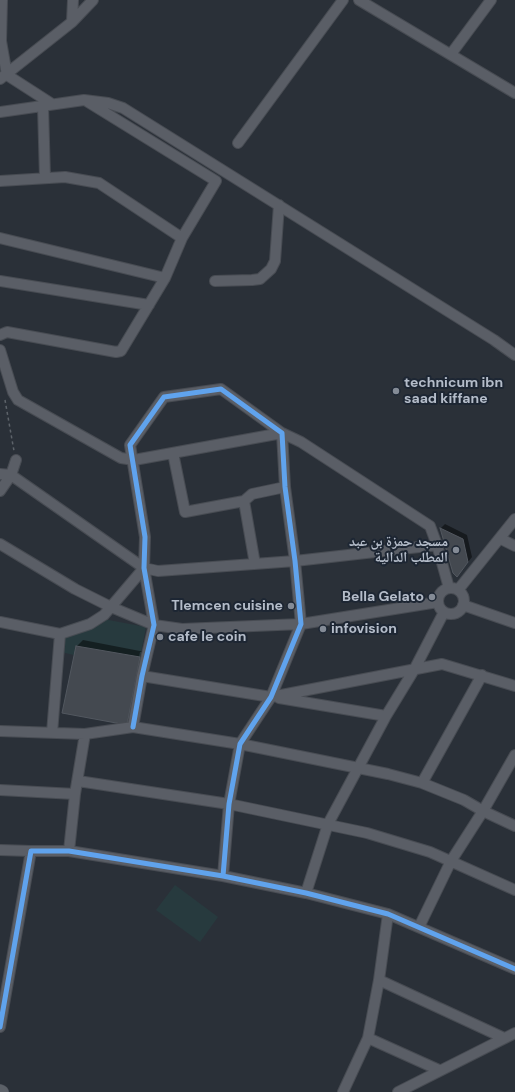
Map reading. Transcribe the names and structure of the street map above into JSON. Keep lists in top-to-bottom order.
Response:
{
  "places": [
    "technicum ibn saad kiffane",
    "مسجد حمزة بن عبد المطلب الدالية",
    "Bella Gelato",
    "Tlemcen cuisine",
    "infovision",
    "cafe le coin"
  ]
}
